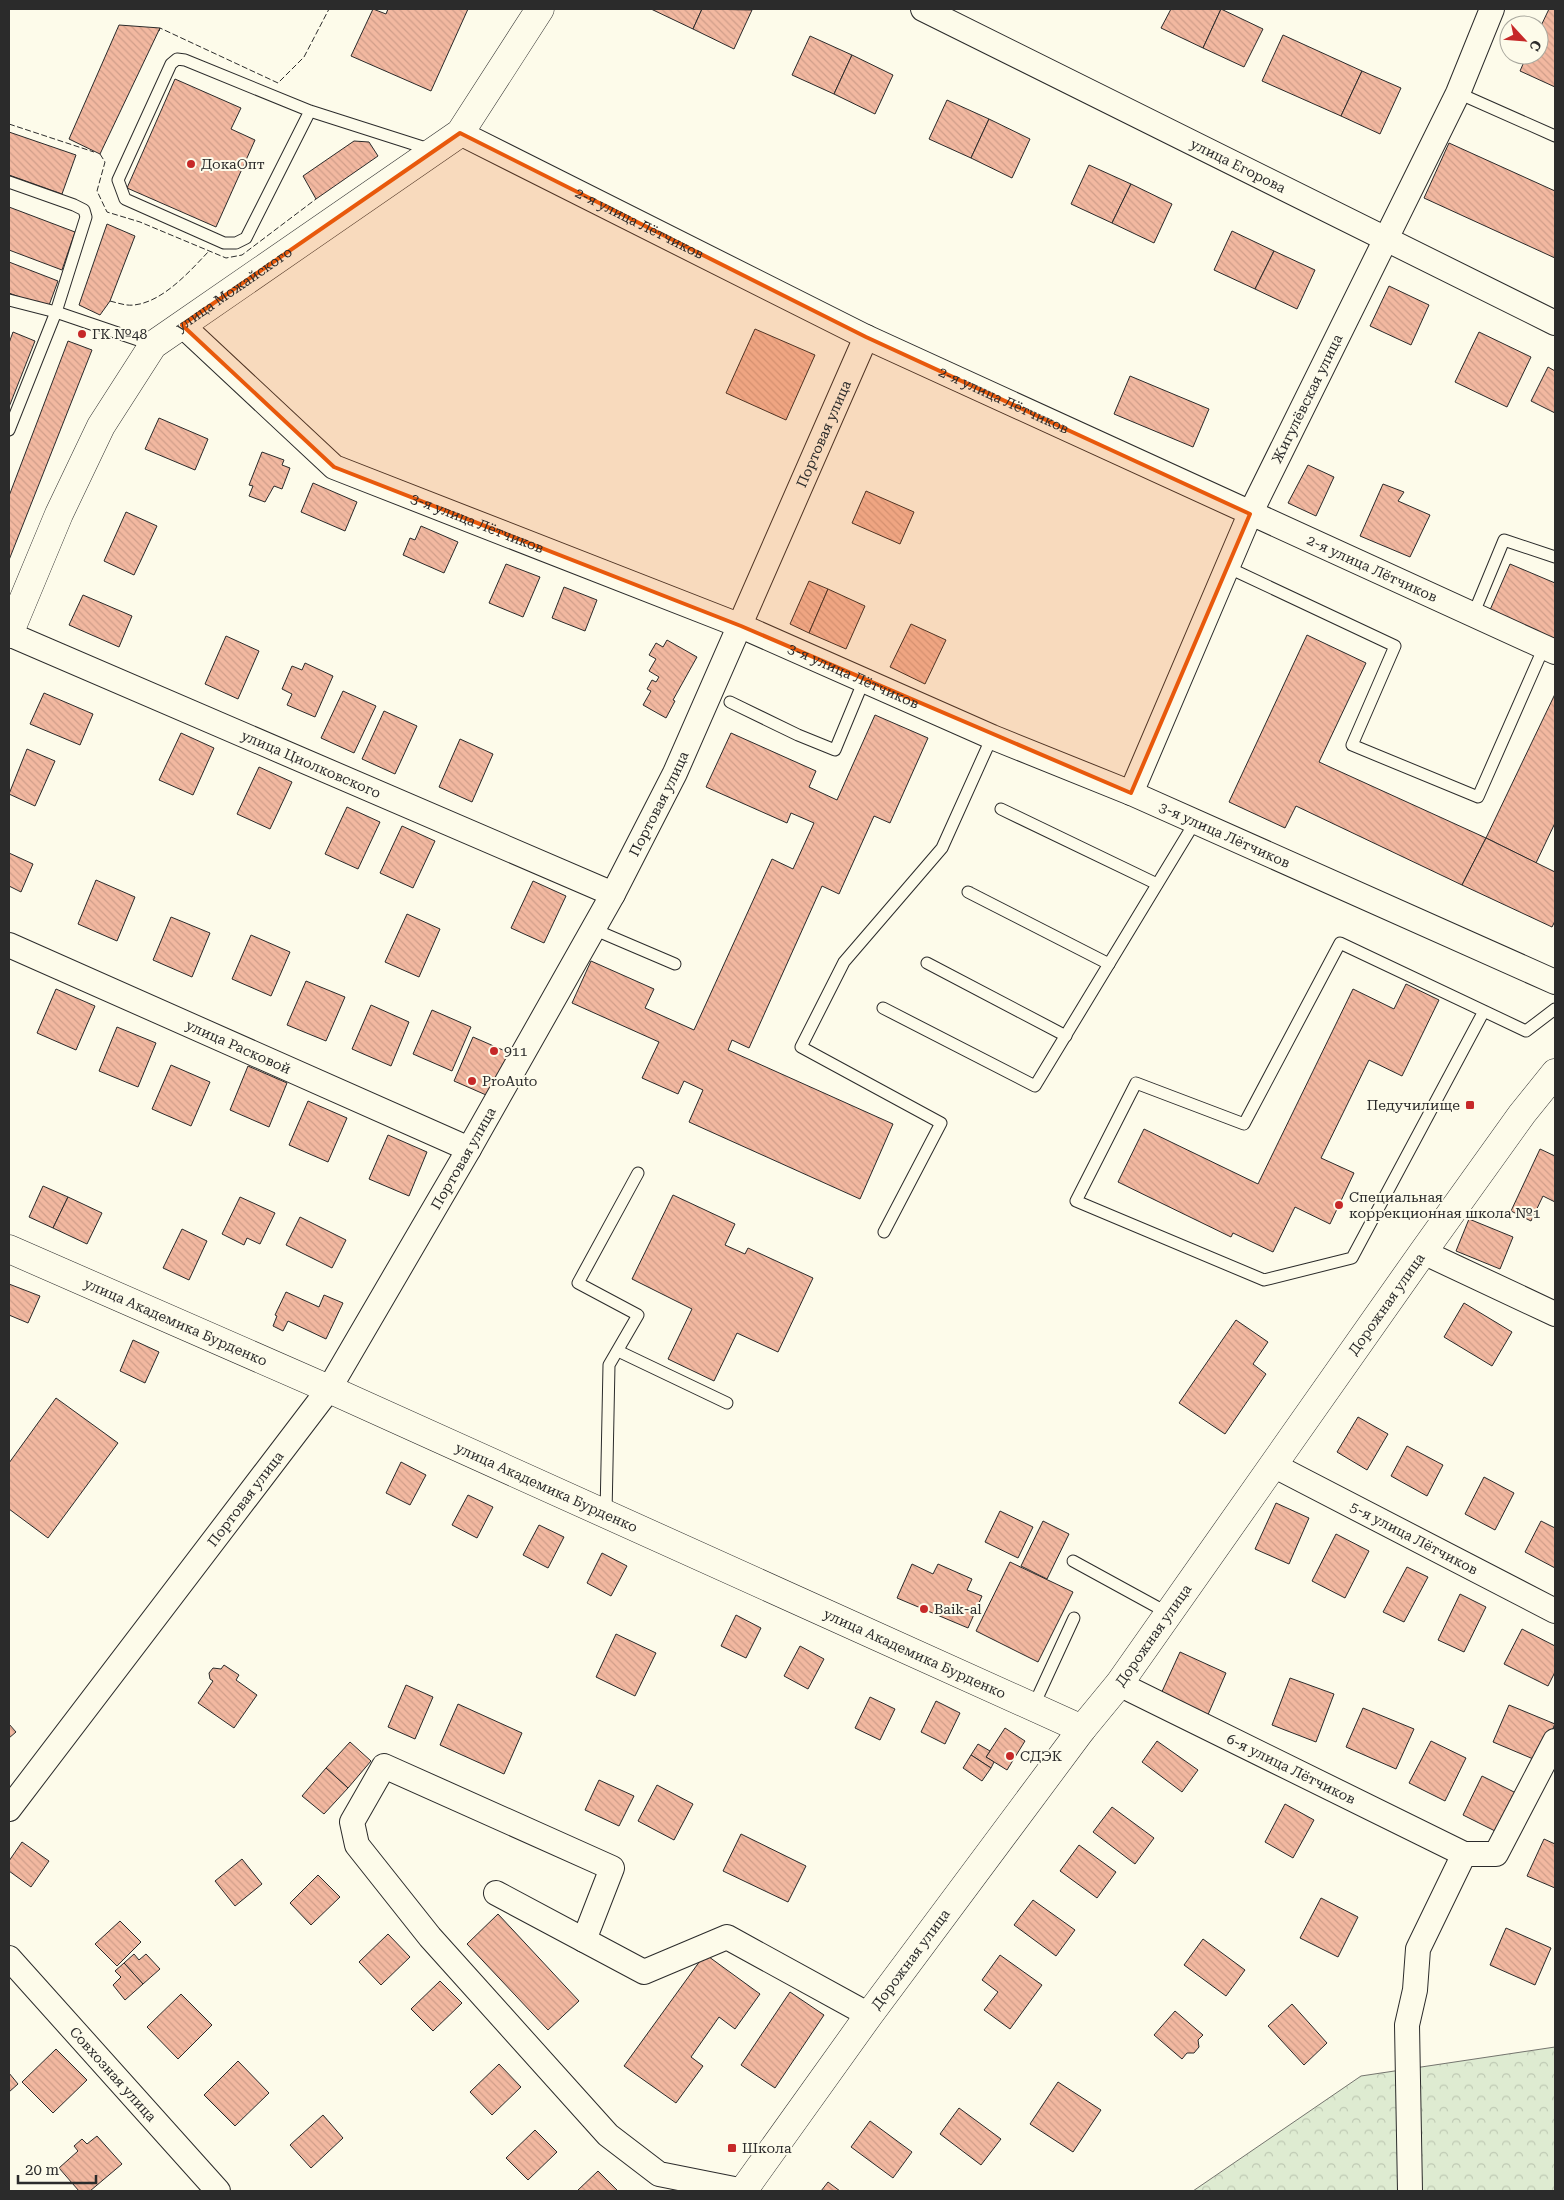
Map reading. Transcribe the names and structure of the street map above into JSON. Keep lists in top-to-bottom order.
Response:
{
  "streets": {
    "street": [
      "улица Егорова",
      "2-я улица Лётчиков",
      "улица Можайского",
      "Жигулёвская улица",
      "Портовая улица",
      "3-я улица Лётчиков",
      "улица Циолковского",
      "улица Расковой",
      "Дорожная улица",
      "улица Академика Бурденко",
      "5-я улица Лётчиков",
      "6-я улица Лётчиков",
      "Совхозная улица"
    ]
  },
  "crossings": [
    ["улица Егорова", "Жигулёвская улица"],
    ["2-я улица Лётчиков", "улица Можайского"],
    ["2-я улица Лётчиков", "Жигулёвская улица"],
    ["2-я улица Лётчиков", "Портовая улица"],
    ["улица Можайского", "3-я улица Лётчиков"],
    ["улица Можайского", "улица Циолковского"],
    ["Жигулёвская улица", "3-я улица Лётчиков"],
    ["Портовая улица", "3-я улица Лётчиков"],
    ["Портовая улица", "улица Циолковского"],
    ["Портовая улица", "улица Расковой"],
    ["Портовая улица", "улица Академика Бурденко"],
    ["Дорожная улица", "улица Академика Бурденко"],
    ["Дорожная улица", "5-я улица Лётчиков"],
    ["Дорожная улица", "6-я улица Лётчиков"]
  ],
  "places": {
    "other": [
      "ДокаОпт",
      "ГК №48",
      "911",
      "ProAuto",
      "Специальная коррекционная школа №1",
      "Baik-al",
      "СДЭК"
    ],
    "transit": ["Педучилище", "Школа"]
  },
  "scale_bar": "20 m",
  "north": "bottom right"
}
